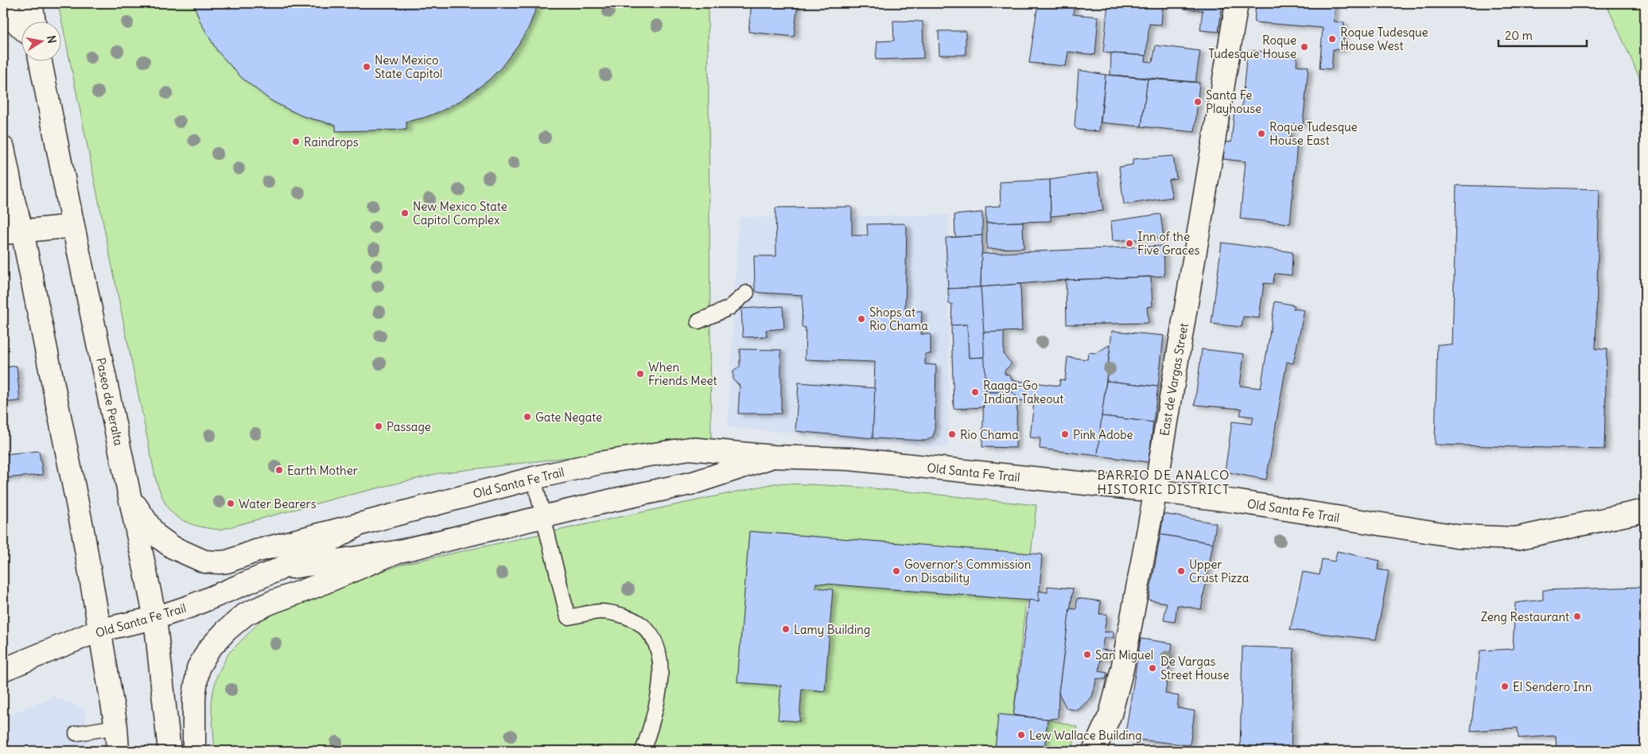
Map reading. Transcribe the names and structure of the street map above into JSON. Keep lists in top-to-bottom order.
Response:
{
  "streets": {
    "street": ["East de Vargas Street", "Paseo de Peralta", "Old Santa Fe Trail"]
  },
  "crossings": [
    ["East de Vargas Street", "Old Santa Fe Trail"],
    ["Paseo de Peralta", "Old Santa Fe Trail"]
  ],
  "districts": ["BARRIO DE ANALCO HISTORIC DISTRICT"],
  "places": [
    "Roque Tudesque House West",
    "Roque Tudesque House",
    "New Mexico State Capitol",
    "Santa Fe Playhouse",
    "Roque Tudesque House East",
    "Raindrops",
    "New Mexico State Capitol Complex",
    "Inn of the Five Graces",
    "Shops at Rio Chama",
    "When Friends Meet",
    "Raaga-Go Indian Takeout",
    "Gate Negate",
    "Passage",
    "Rio Chama",
    "Pink Adobe",
    "Earth Mother",
    "Water Bearers",
    "Governor’s Commission on Disability",
    "Upper Crust Pizza",
    "Zeng Restaurant",
    "Lamy Building",
    "San Miguel",
    "De Vargas Street House",
    "El Sendero Inn",
    "Lew Wallace Building"
  ],
  "scale_bar": "20 m",
  "north": "right"
}
